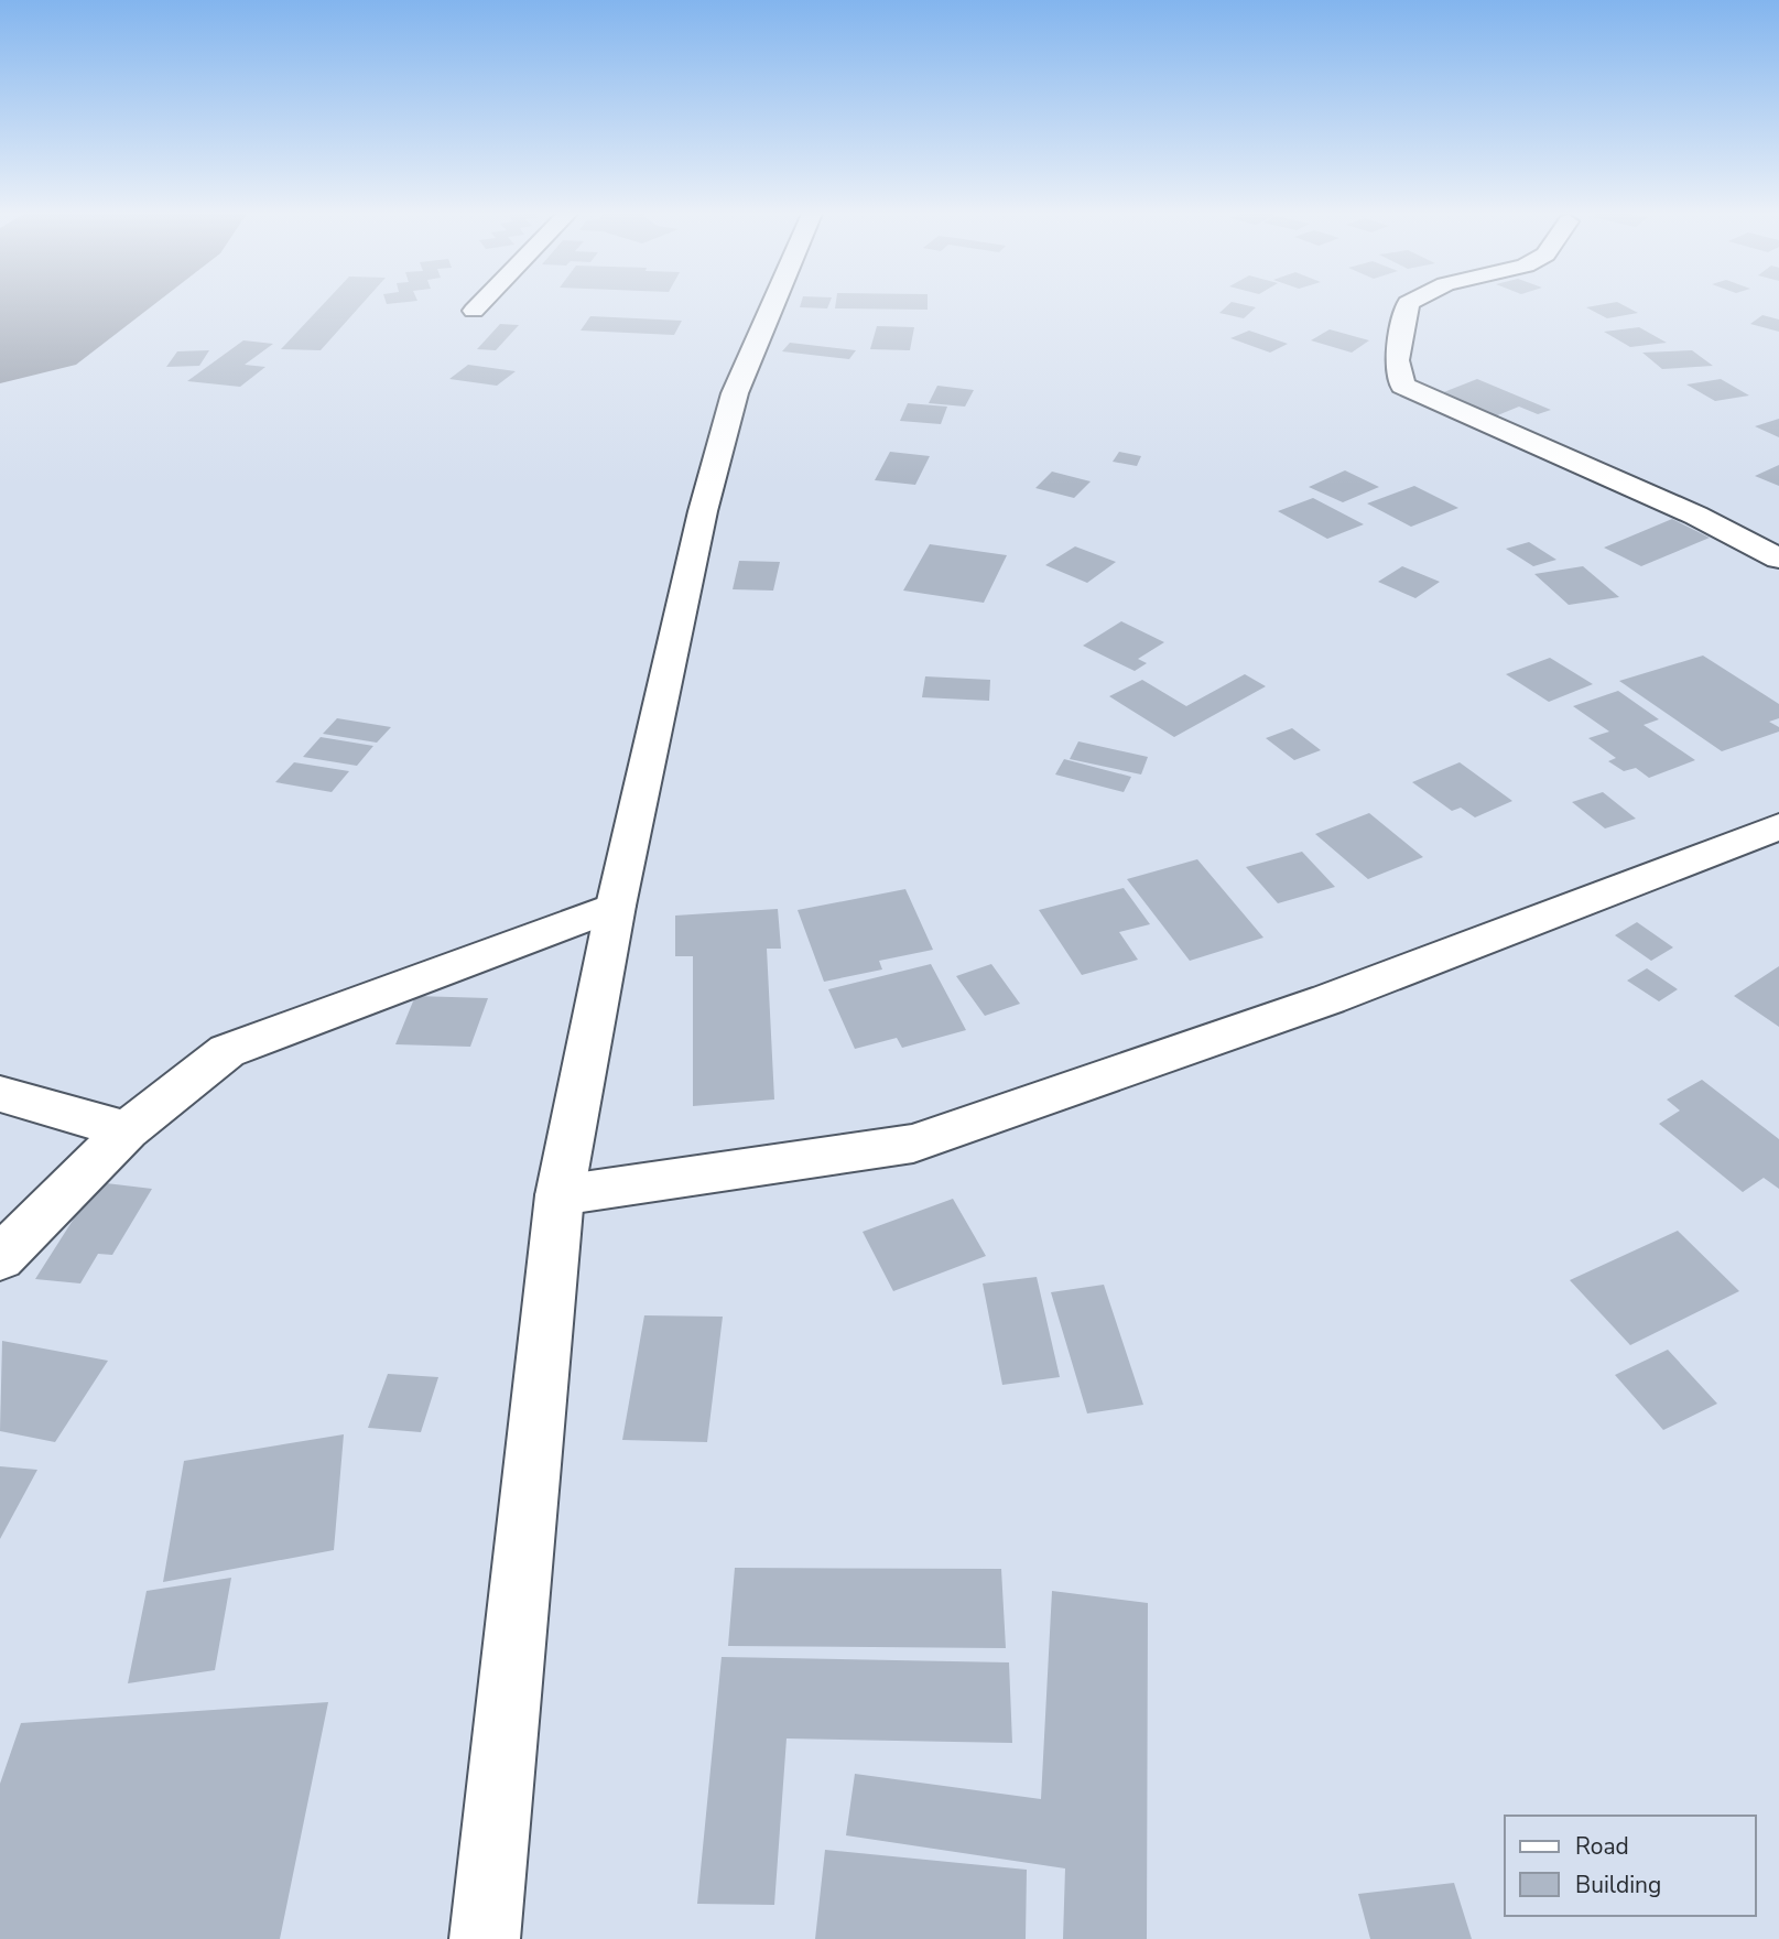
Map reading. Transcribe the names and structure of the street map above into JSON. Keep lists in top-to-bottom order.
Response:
{
  "legend": ["Road", "Building"]
}
